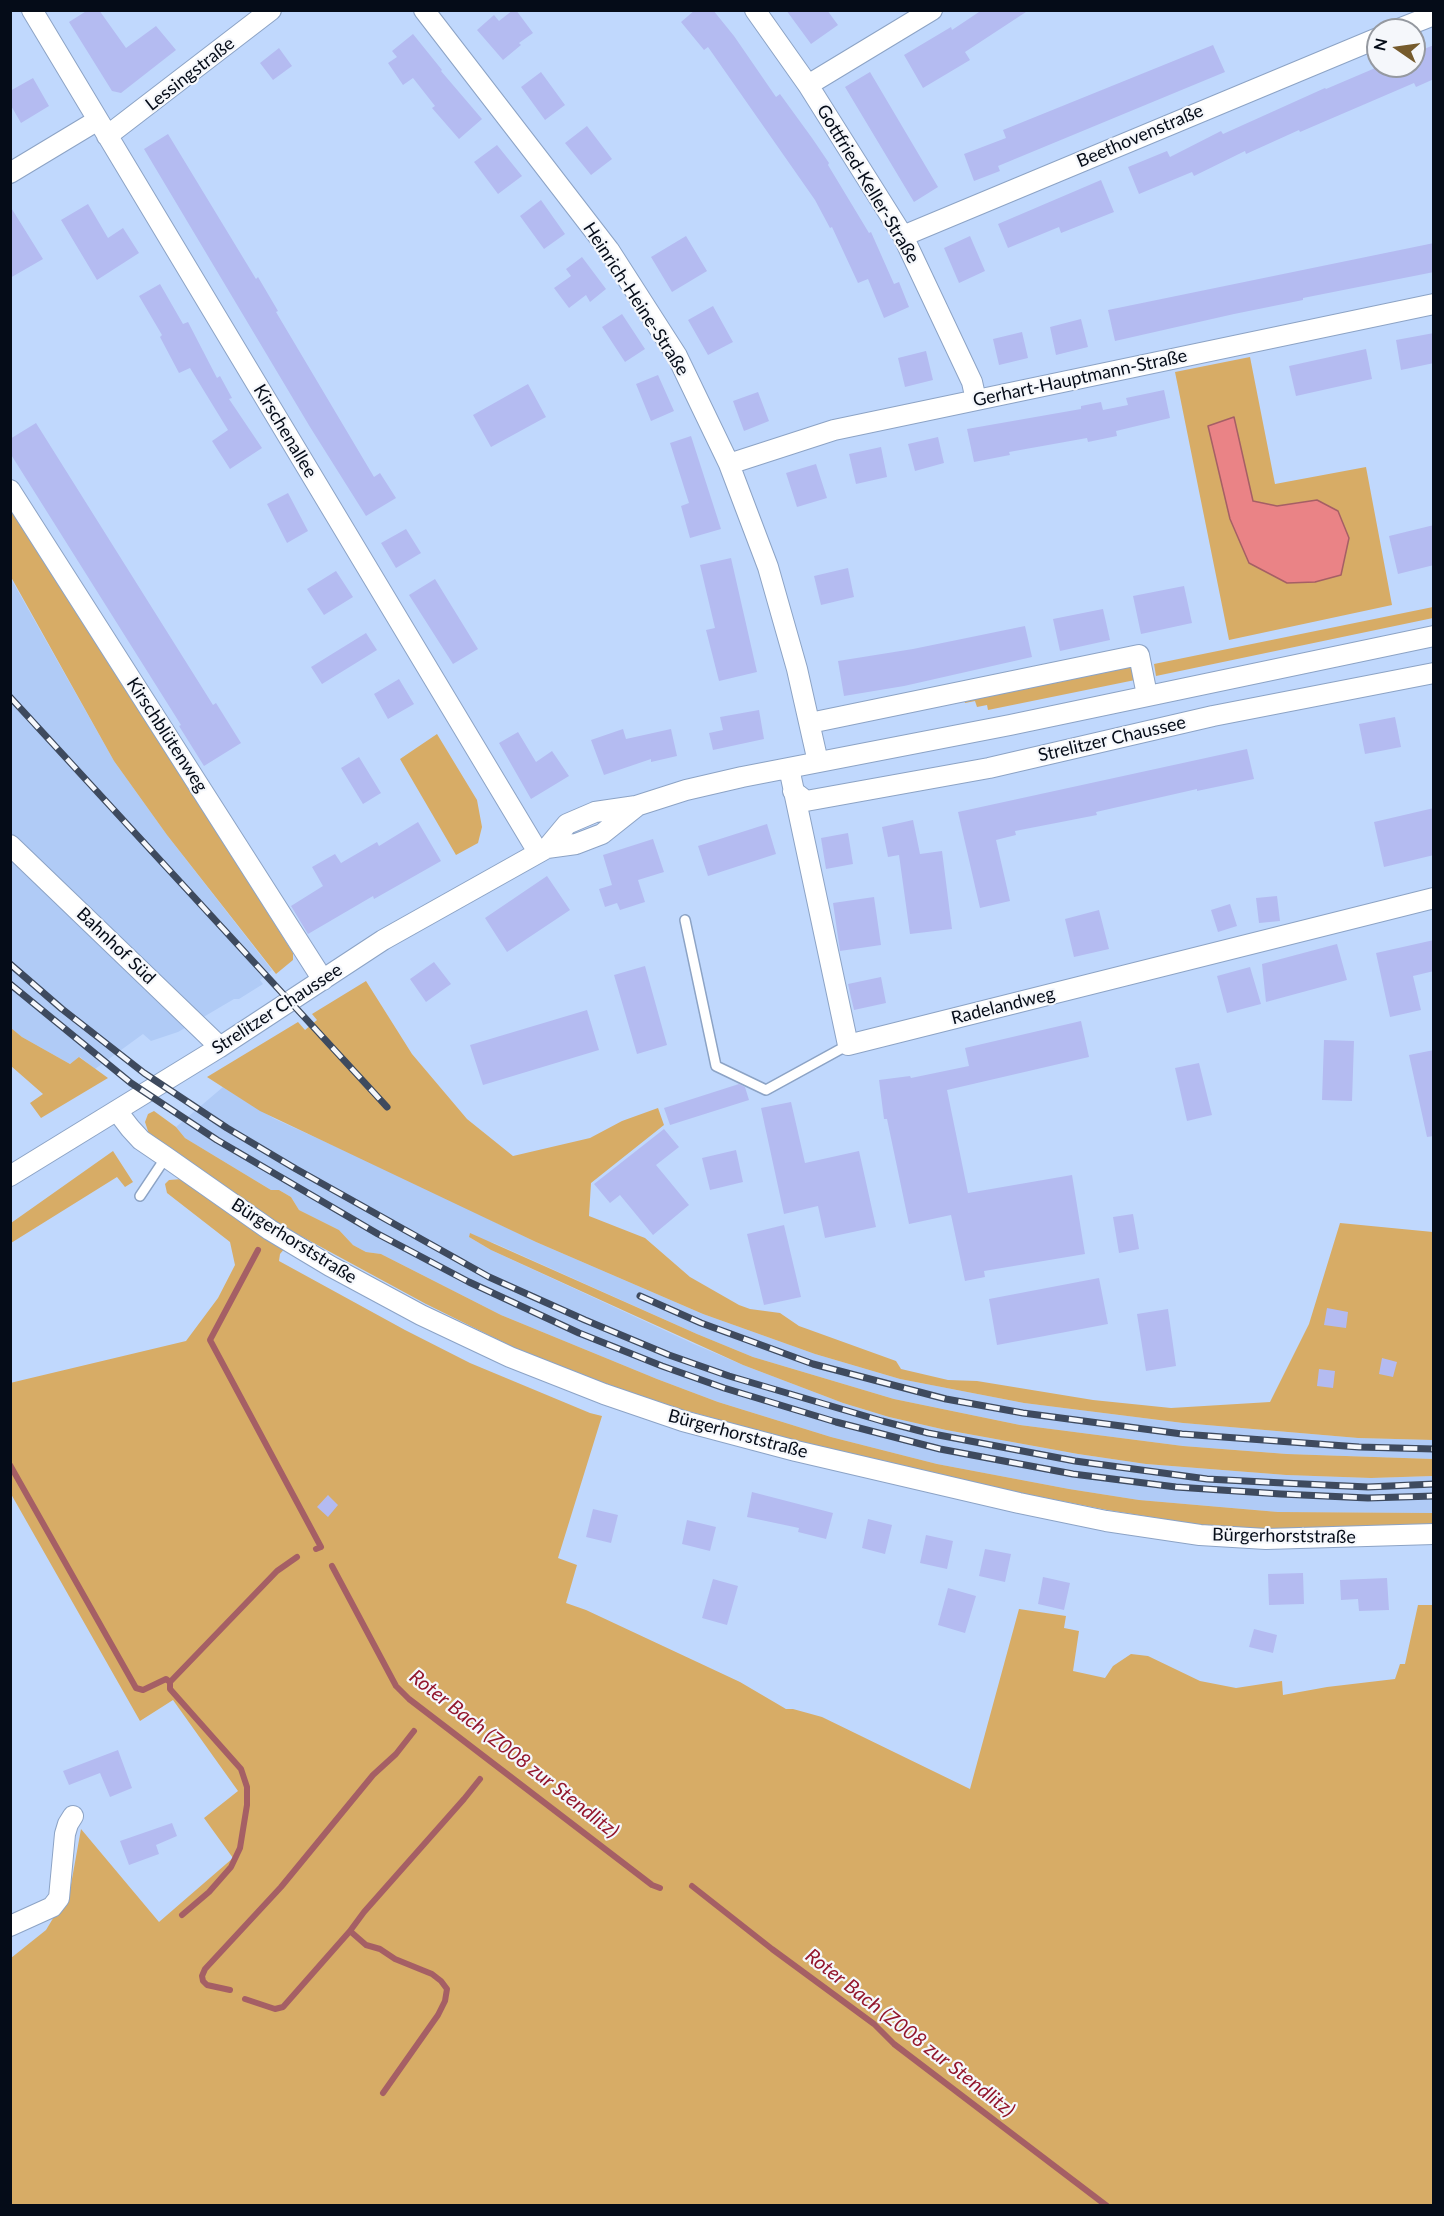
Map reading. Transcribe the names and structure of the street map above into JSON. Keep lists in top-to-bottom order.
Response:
{
  "streets": {
    "street": [
      "Lessingstraße",
      "Beethovenstraße",
      "Gottfried-Keller-Straße",
      "Heinrich-Heine-Straße",
      "Gerhart-Hauptmann-Straße",
      "Kirschenallee",
      "Kirschblütenweg",
      "Strelitzer Chaussee",
      "Bahnhof Süd",
      "Radelandweg",
      "Bürgerhorststraße"
    ]
  },
  "crossings": [
    ["Lessingstraße", "Kirschenallee"],
    ["Beethovenstraße", "Gottfried-Keller-Straße"],
    ["Gottfried-Keller-Straße", "Gerhart-Hauptmann-Straße"],
    ["Heinrich-Heine-Straße", "Gerhart-Hauptmann-Straße"],
    ["Heinrich-Heine-Straße", "Strelitzer Chaussee"],
    ["Kirschenallee", "Strelitzer Chaussee"],
    ["Kirschblütenweg", "Strelitzer Chaussee"],
    ["Strelitzer Chaussee", "Bahnhof Süd"],
    ["Strelitzer Chaussee", "Bürgerhorststraße"]
  ],
  "water": ["Roter Bach (Z008 zur Stendlitz)"],
  "north": "left"
}
